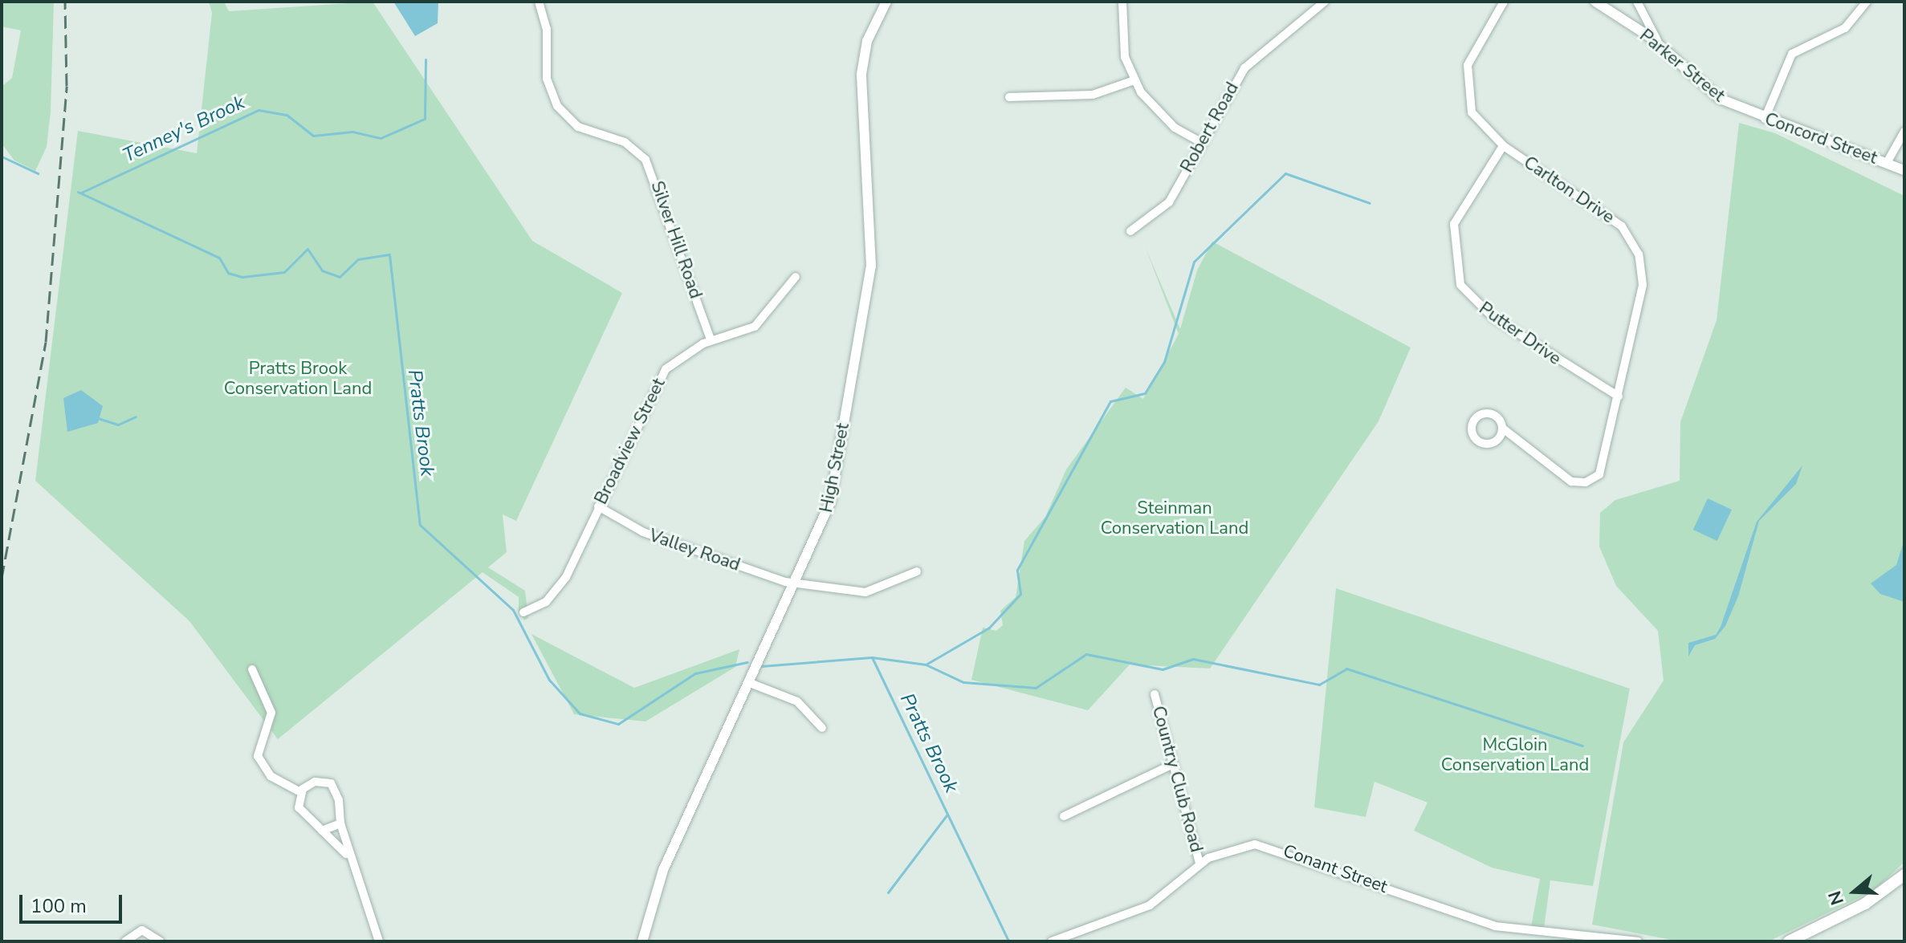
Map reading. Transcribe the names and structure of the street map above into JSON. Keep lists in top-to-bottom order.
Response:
{
  "streets": {
    "street": [
      "Parker Street",
      "Robert Road",
      "Concord Street",
      "Carlton Drive",
      "Silver Hill Road",
      "Putter Drive",
      "Broadview Street",
      "High Street",
      "Valley Road",
      "Country Club Road",
      "Conant Street"
    ]
  },
  "crossings": [
    ["Parker Street", "Concord Street"],
    ["Carlton Drive", "Putter Drive"],
    ["Silver Hill Road", "Broadview Street"],
    ["Broadview Street", "Valley Road"],
    ["High Street", "Valley Road"],
    ["Country Club Road", "Conant Street"]
  ],
  "water": ["Tenney's Brook", "Pratts Brook"],
  "parks": ["Pratts Brook Conservation Land", "Steinman Conservation Land", "McGloin Conservation Land"],
  "scale_bar": "100 m",
  "north": "left"
}
